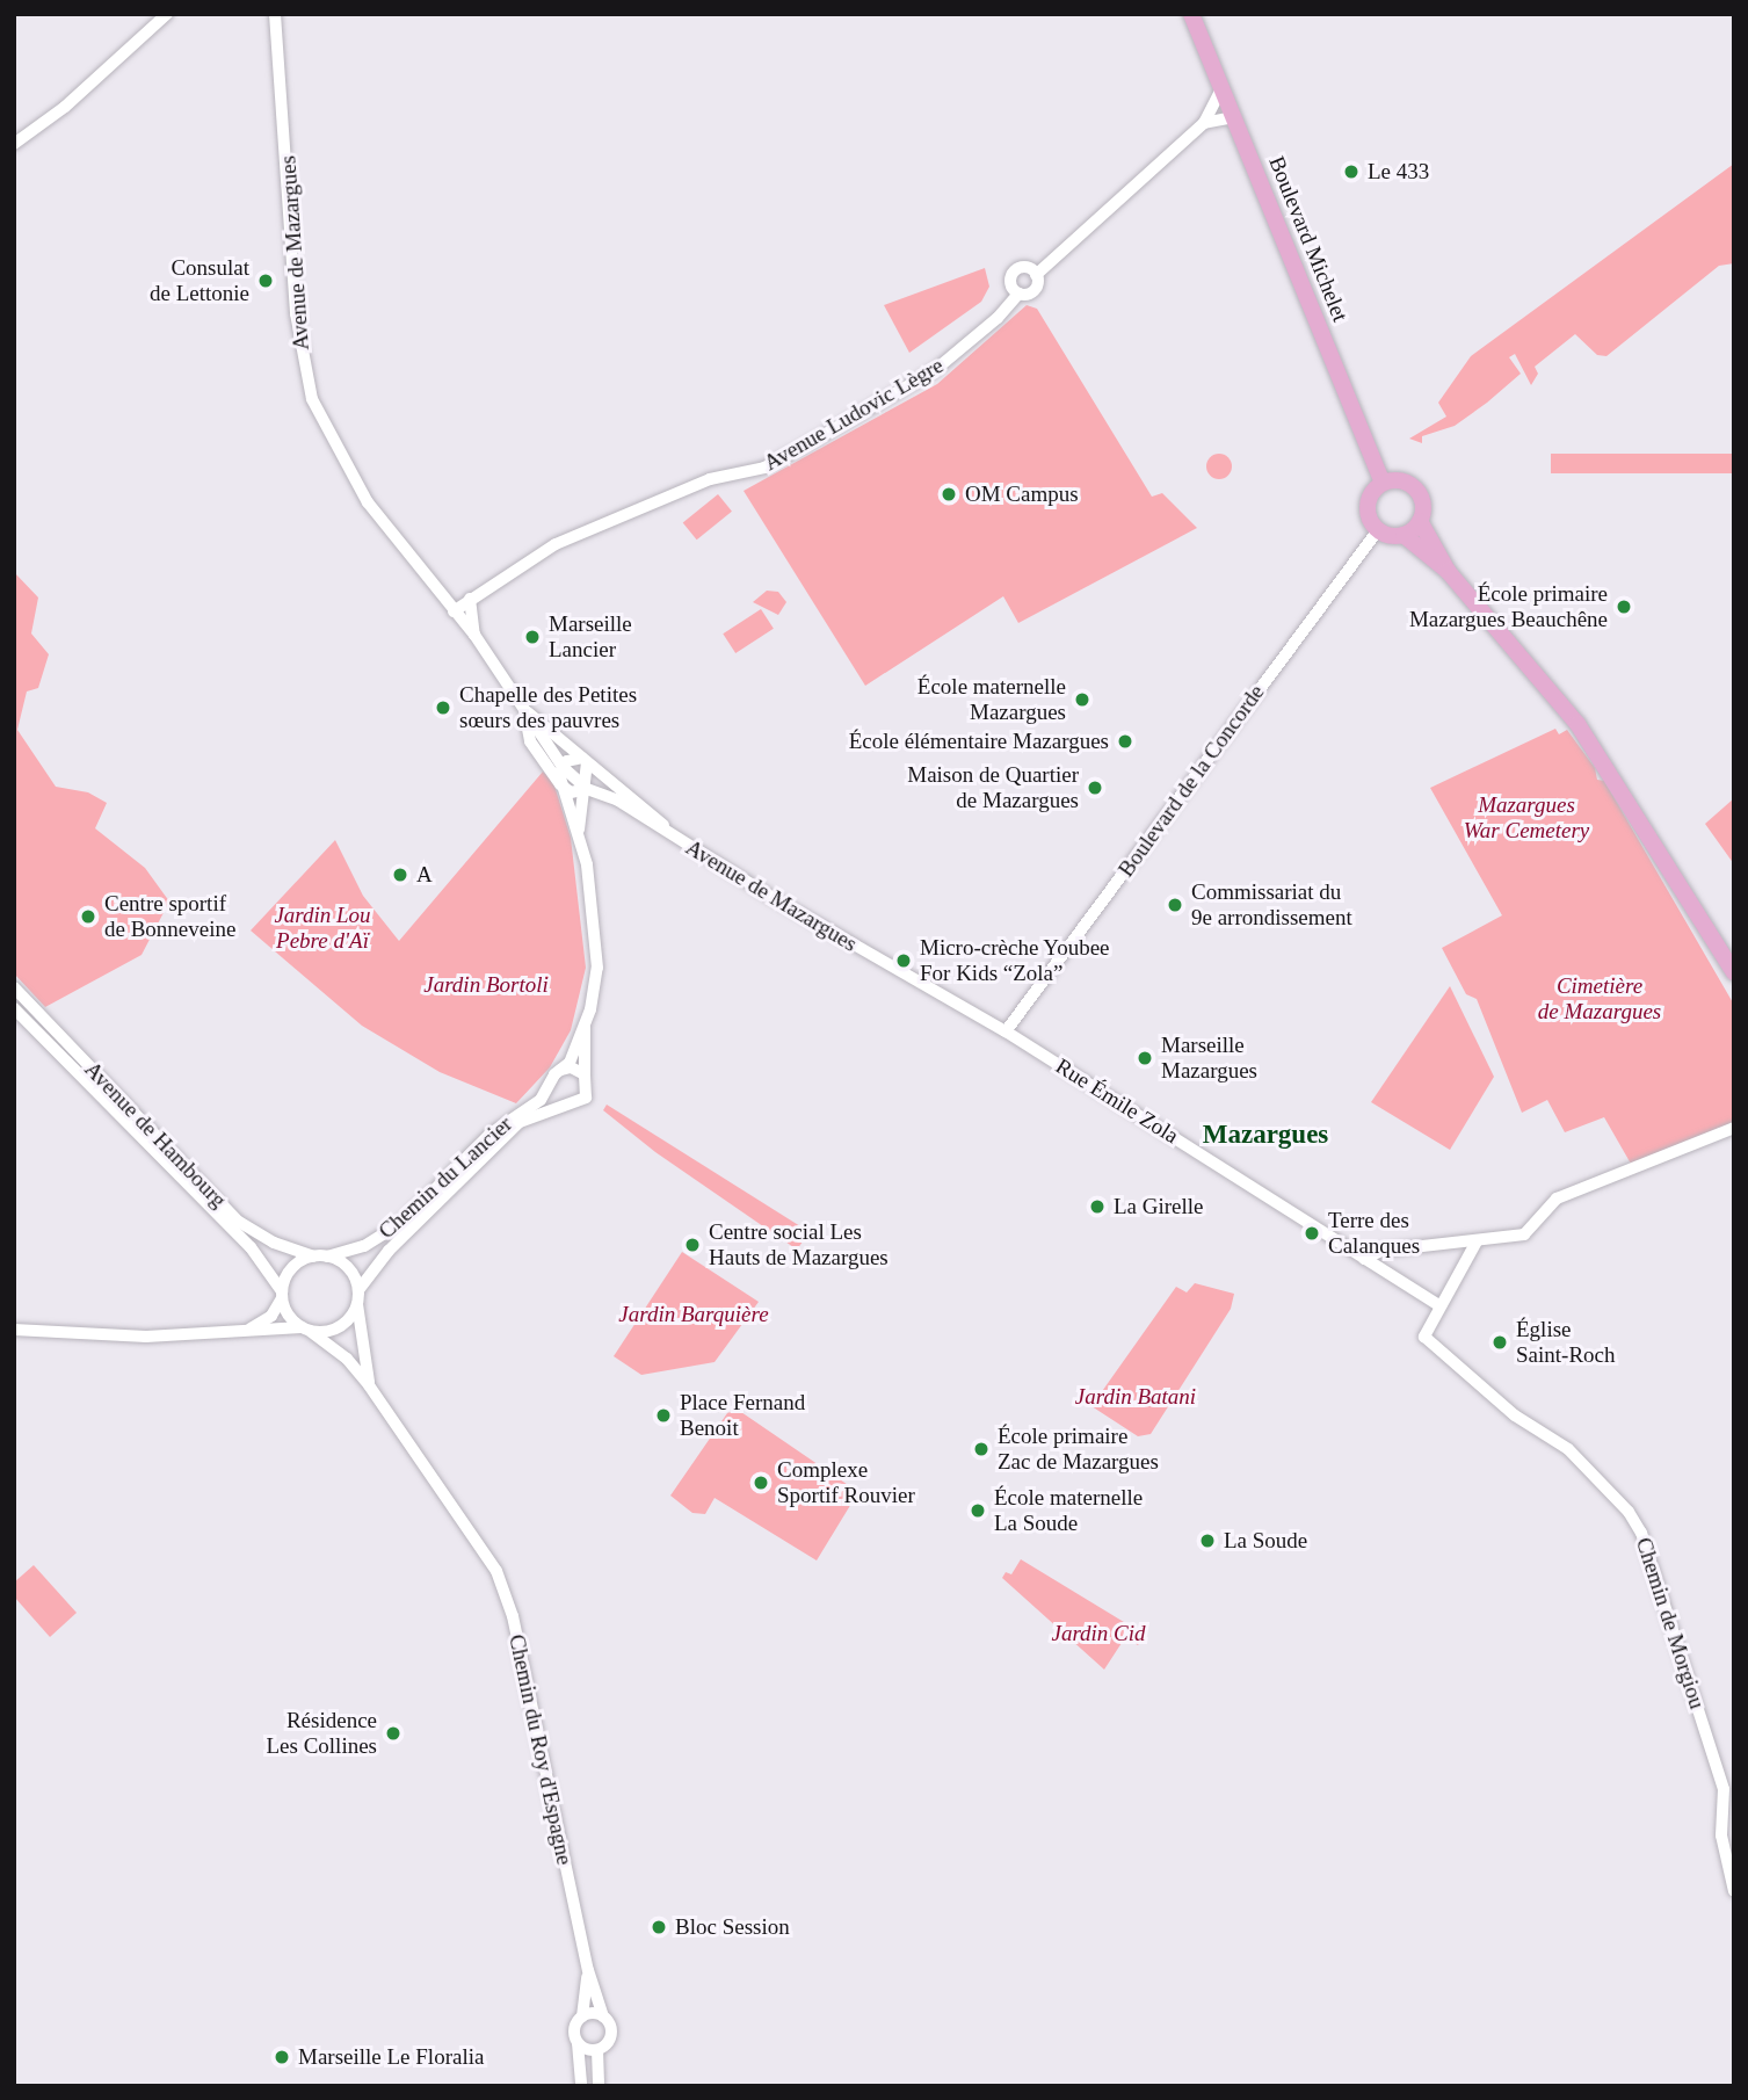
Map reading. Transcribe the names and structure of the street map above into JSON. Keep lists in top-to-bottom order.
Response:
{
  "streets": {
    "main road": ["Boulevard Michelet"],
    "street": [
      "Avenue de Mazargues",
      "Avenue Ludovic Lègre",
      "Boulevard de la Concorde",
      "Rue Émile Zola",
      "Avenue de Hambourg",
      "Chemin du Lancier",
      "Chemin de Morgiou",
      "Chemin du Roy d'Espagne"
    ]
  },
  "crossings": [
    ["Boulevard Michelet", "Boulevard de la Concorde"],
    ["Avenue de Mazargues", "Avenue Ludovic Lègre"],
    ["Avenue de Mazargues", "Rue Émile Zola"],
    ["Boulevard de la Concorde", "Rue Émile Zola"],
    ["Rue Émile Zola", "Chemin de Morgiou"],
    ["Avenue de Hambourg", "Chemin du Lancier"]
  ],
  "districts": ["Mazargues"],
  "parks": [
    "Mazargues War Cemetery",
    "Jardin Lou Pebre d'Aï",
    "Jardin Bortoli",
    "Cimetière de Mazargues",
    "Jardin Barquière",
    "Jardin Batani",
    "Jardin Cid"
  ],
  "places": [
    "Le 433",
    "Consulat de Lettonie",
    "OM Campus",
    "École primaire Mazargues Beauchêne",
    "Marseille Lancier",
    "École maternelle Mazargues",
    "Chapelle des Petites sœurs des pauvres",
    "École élémentaire Mazargues",
    "Maison de Quartier de Mazargues",
    "A",
    "Commissariat du 9e arrondissement",
    "Centre sportif de Bonneveine",
    "Micro-crèche Youbee For Kids “Zola”",
    "Marseille Mazargues",
    "La Girelle",
    "Terre des Calanques",
    "Centre social Les Hauts de Mazargues",
    "Église Saint-Roch",
    "Place Fernand Benoit",
    "École primaire Zac de Mazargues",
    "Complexe Sportif Rouvier",
    "École maternelle La Soude",
    "La Soude",
    "Résidence Les Collines",
    "Bloc Session",
    "Marseille Le Floralia"
  ]
}
